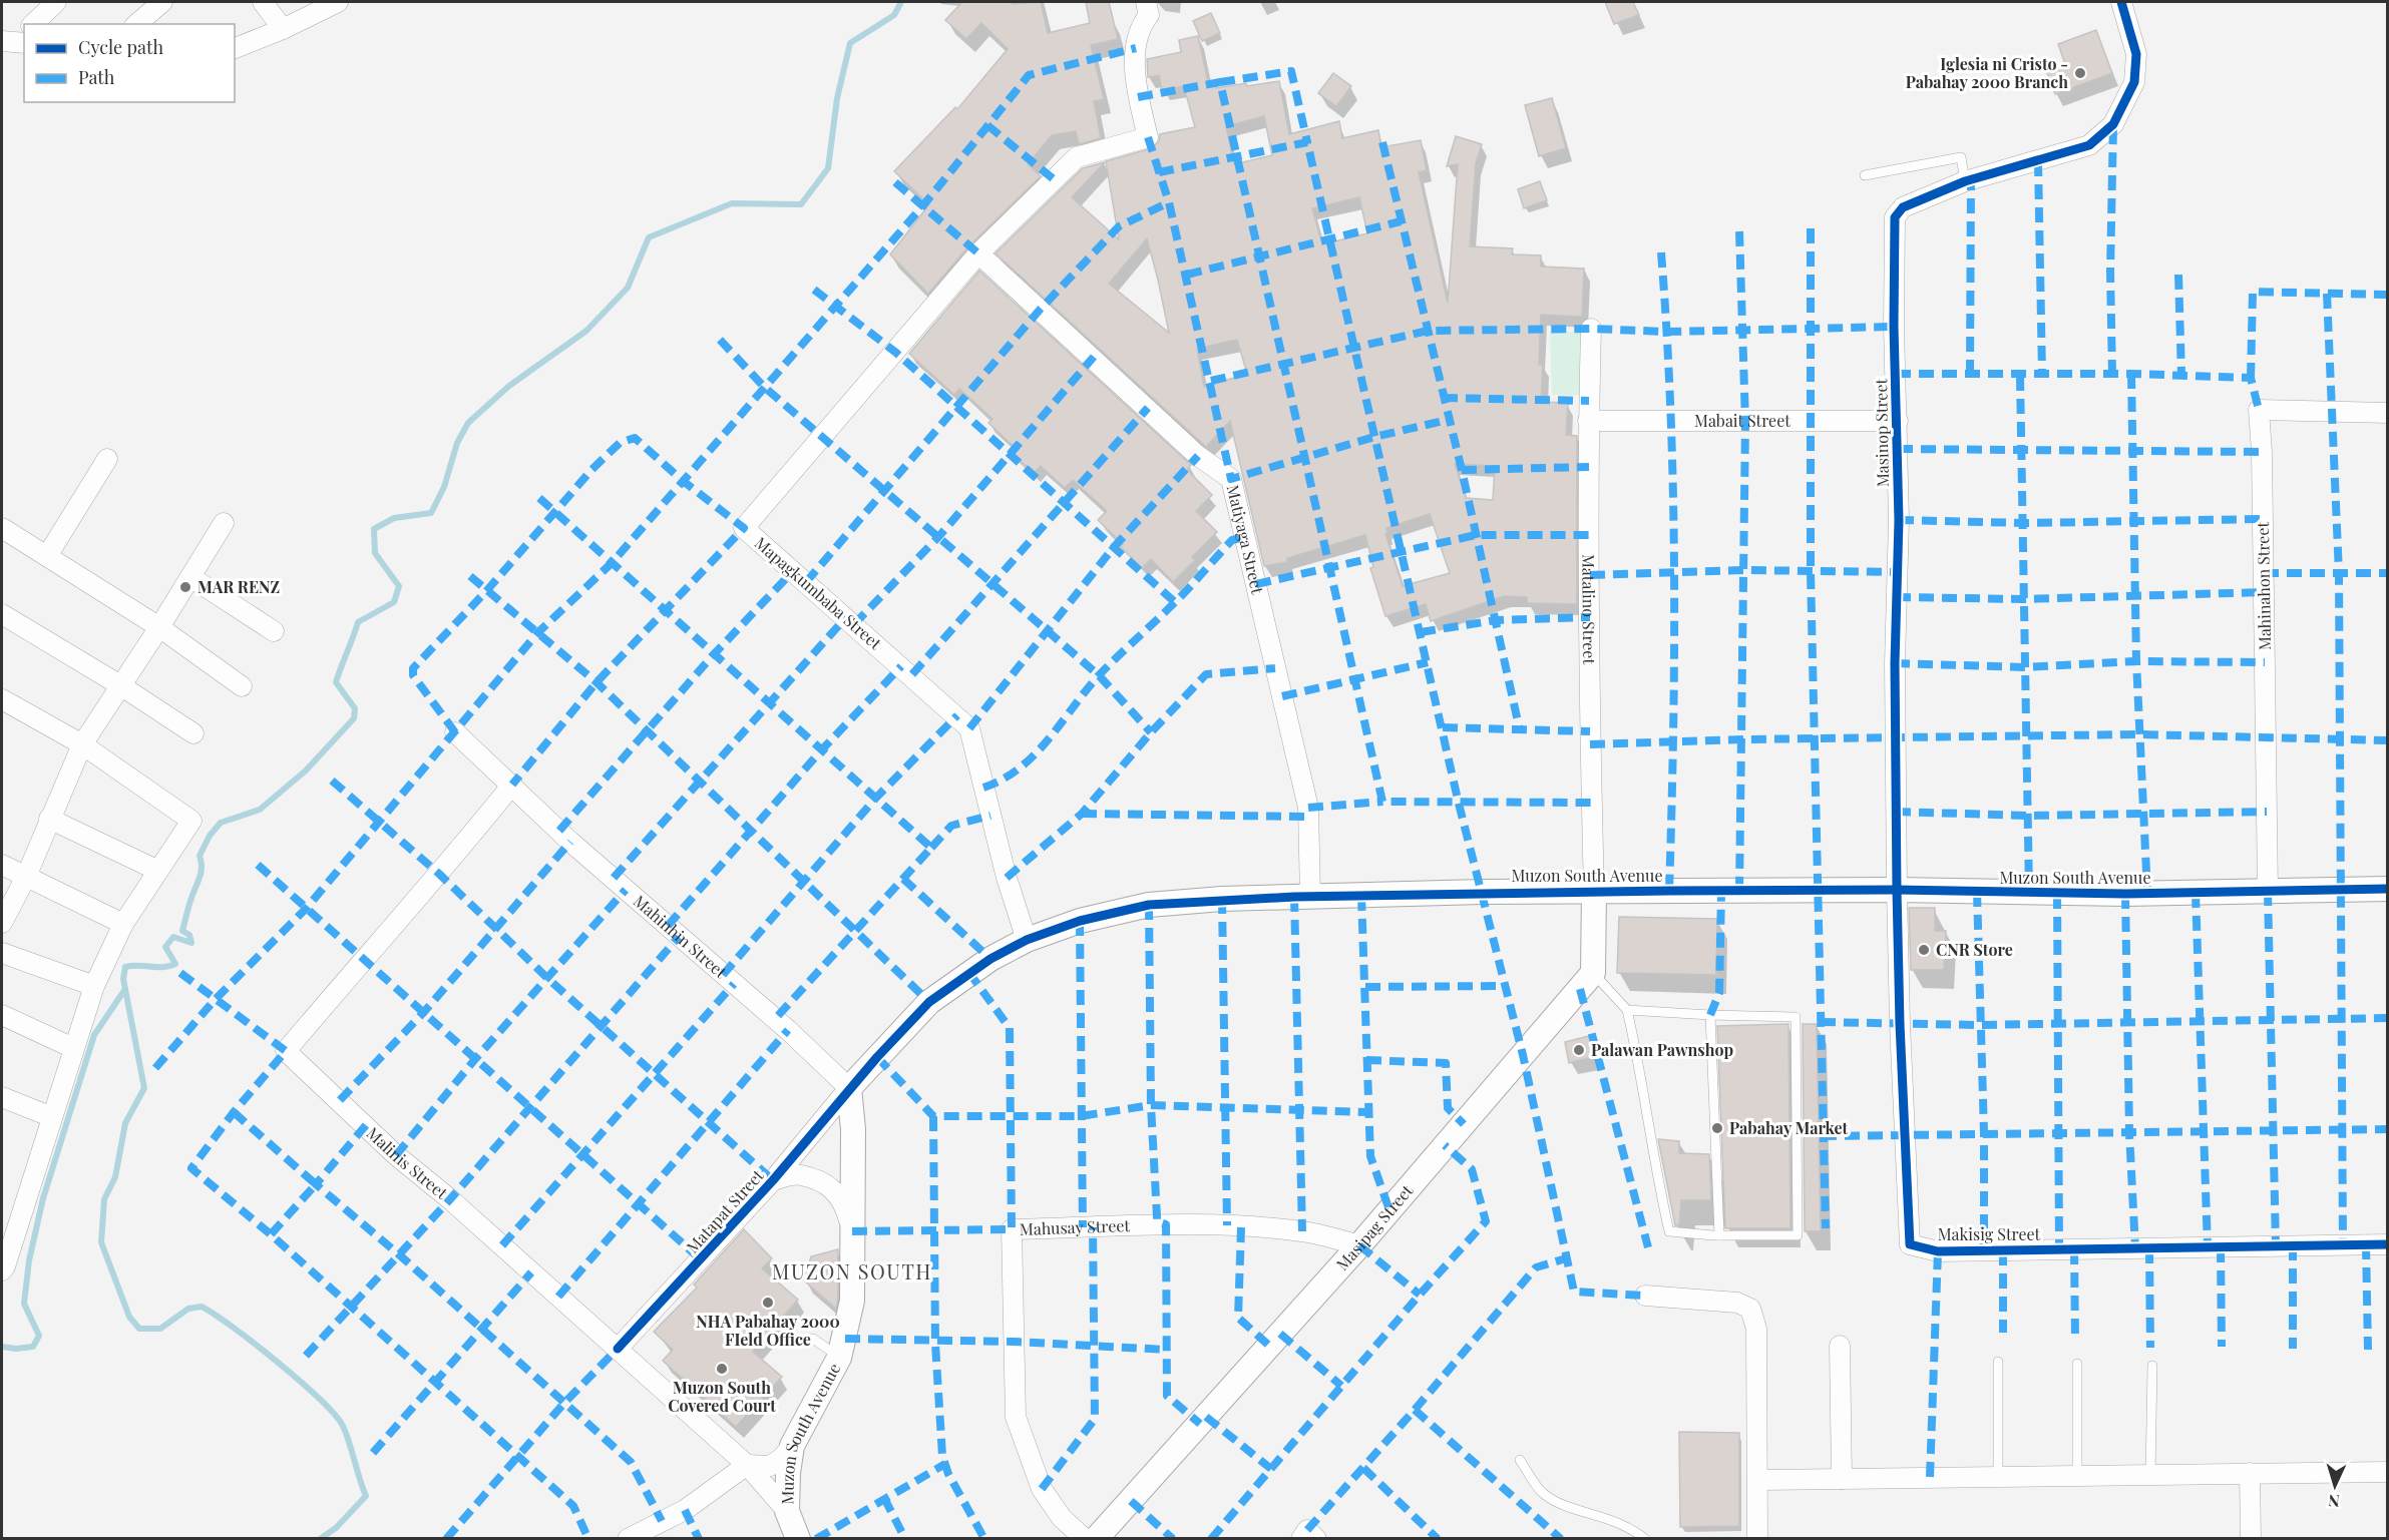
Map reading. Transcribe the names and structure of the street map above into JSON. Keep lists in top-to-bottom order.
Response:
{
  "streets": {
    "street": [
      "Mabait Street",
      "Masinop Street",
      "Matiyaga Street",
      "Mahinahon Street",
      "Mapagkumbaba Street",
      "Matalino Street",
      "Muzon South Avenue",
      "Mahinhin Street",
      "Malinis Street",
      "Matapat Street",
      "Mahusay Street",
      "Masipag Street",
      "Makisig Street"
    ]
  },
  "crossings": [
    ["Mabait Street", "Masinop Street"],
    ["Mabait Street", "Matalino Street"],
    ["Masinop Street", "Muzon South Avenue"],
    ["Masinop Street", "Makisig Street"],
    ["Matiyaga Street", "Mapagkumbaba Street"],
    ["Matiyaga Street", "Muzon South Avenue"],
    ["Mahinahon Street", "Muzon South Avenue"],
    ["Mapagkumbaba Street", "Muzon South Avenue"],
    ["Matalino Street", "Muzon South Avenue"],
    ["Muzon South Avenue", "Mahinhin Street"],
    ["Muzon South Avenue", "Malinis Street"],
    ["Muzon South Avenue", "Matapat Street"],
    ["Muzon South Avenue", "Makisig Street"],
    ["Mahinhin Street", "Malinis Street"],
    ["Mahinhin Street", "Matapat Street"],
    ["Malinis Street", "Matapat Street"],
    ["Mahusay Street", "Masipag Street"]
  ],
  "districts": ["MUZON SOUTH"],
  "places": [
    "Iglesia ni Cristo - Pabahay 2000 Branch",
    "MAR RENZ",
    "CNR Store",
    "Palawan Pawnshop",
    "Pabahay Market",
    "NHA Pabahay 2000 FIeld Office",
    "Muzon South Covered Court"
  ],
  "legend": ["Cycle path", "Path"],
  "north": "bottom"
}
